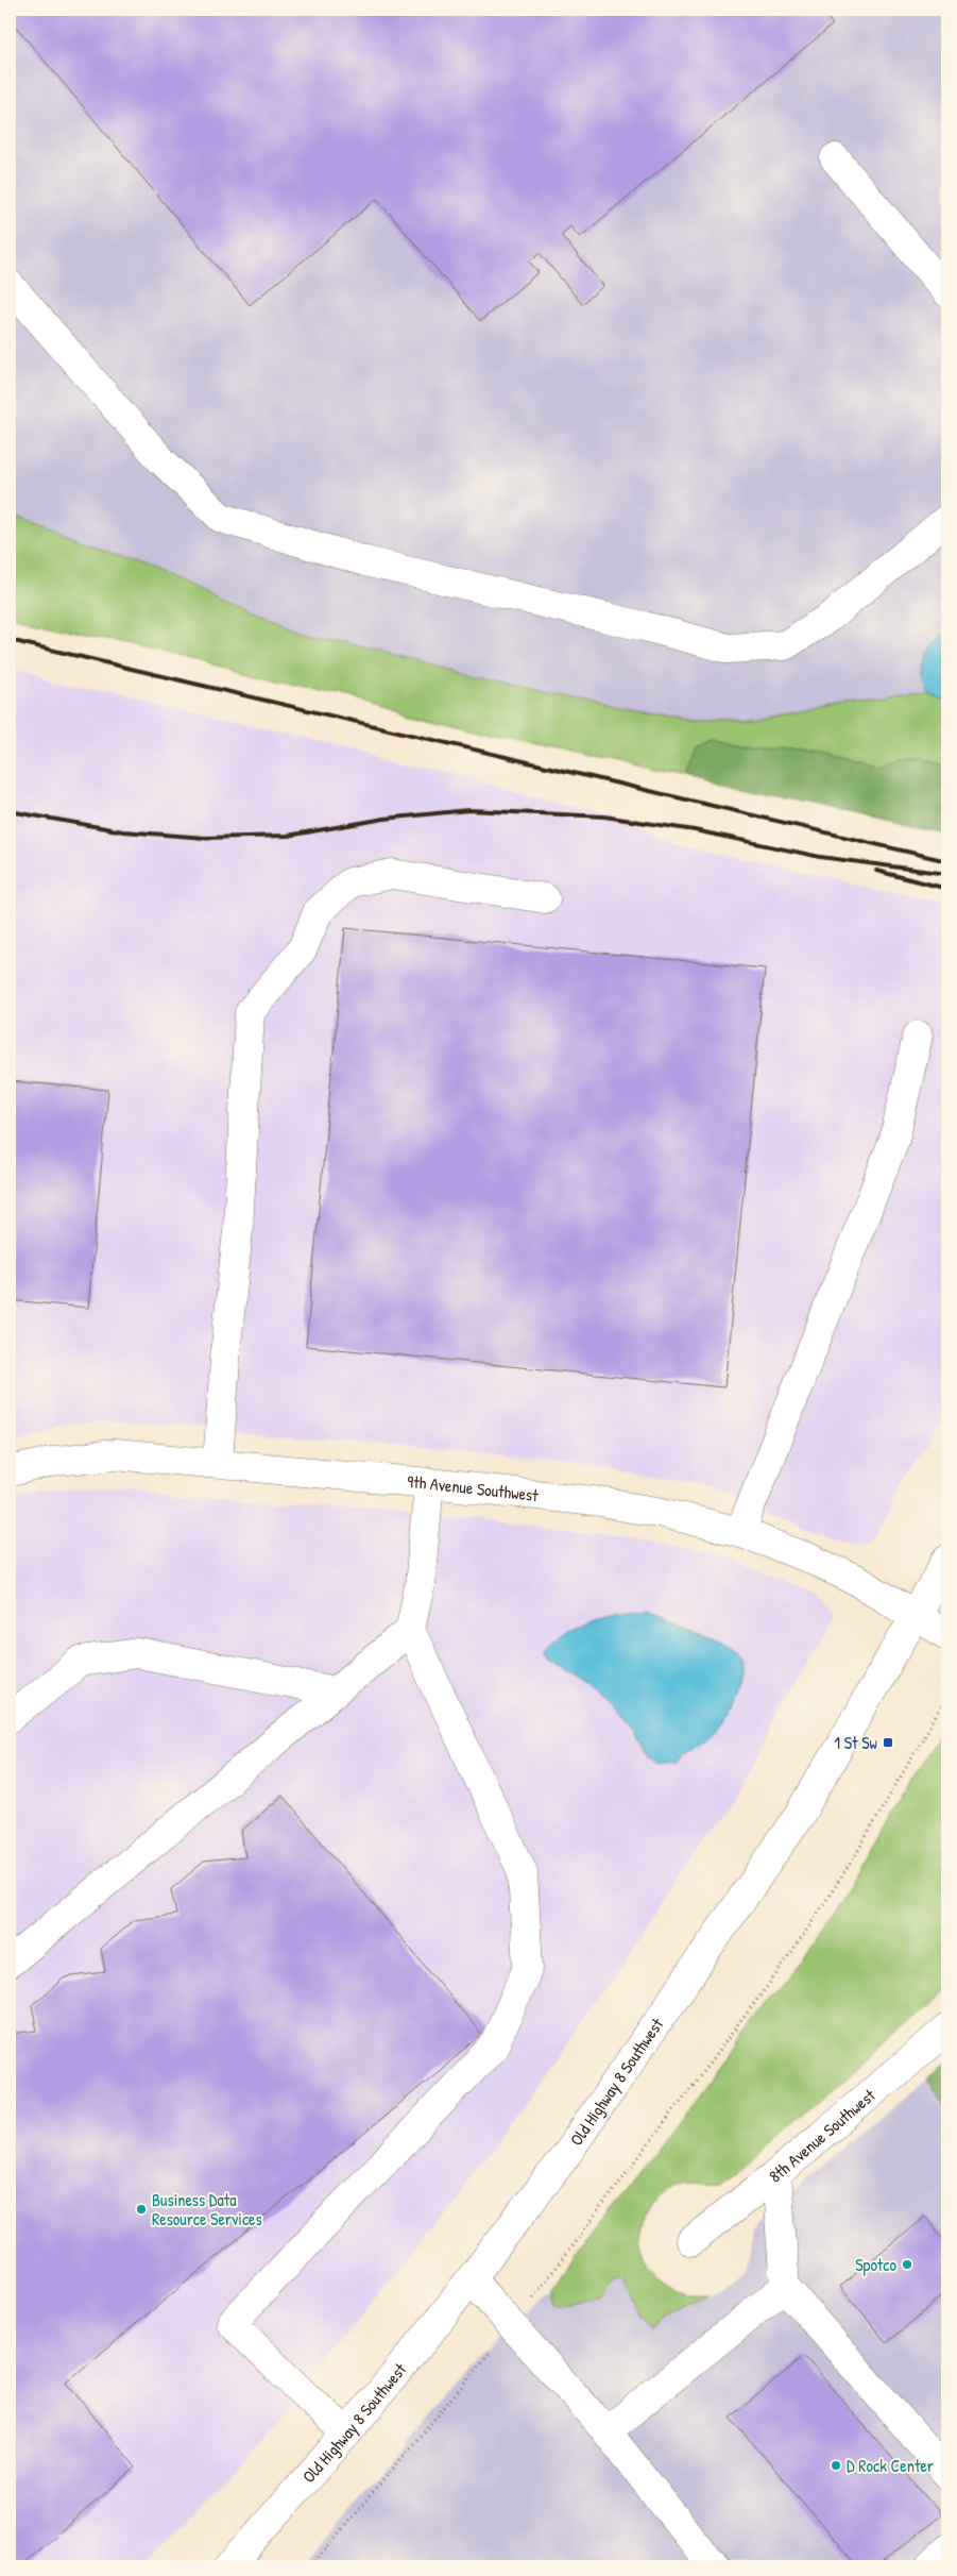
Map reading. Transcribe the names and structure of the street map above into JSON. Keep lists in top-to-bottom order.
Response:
{
  "streets": {
    "street": ["9th Avenue Southwest", "Old Highway 8 Southwest", "8th Avenue Southwest"]
  },
  "crossings": [
    ["9th Avenue Southwest", "Old Highway 8 Southwest"]
  ],
  "places": {
    "transit": ["1 St Sw"],
    "other": ["Business Data Resource Services", "Spotco", "D Rock Center"]
  }
}
